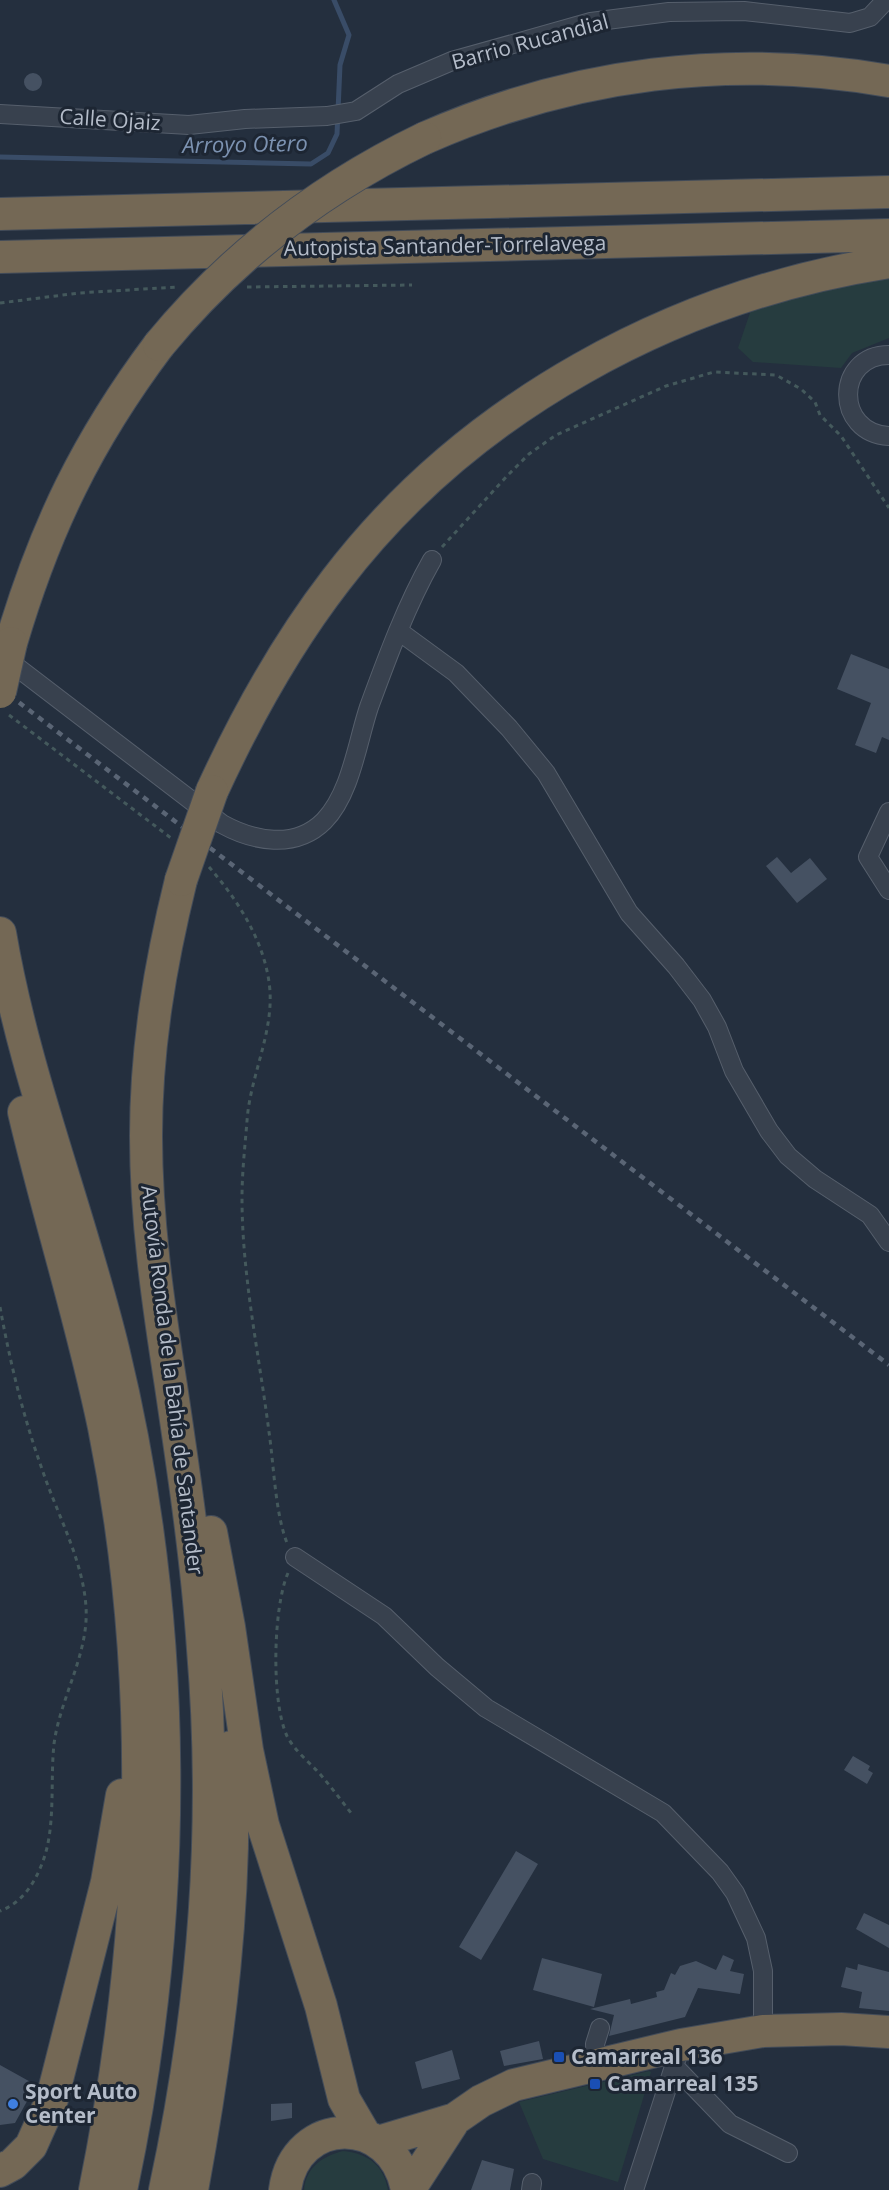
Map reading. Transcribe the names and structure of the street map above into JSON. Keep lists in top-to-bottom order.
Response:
{
  "streets": {
    "highway": ["Autopista Santander-Torrelavega", "Autovía Ronda de la Bahía de Santander"],
    "street": ["Barrio Rucandial", "Calle Ojaiz"]
  },
  "crossings": [
    ["Barrio Rucandial", "Calle Ojaiz"]
  ],
  "water": ["Arroyo Otero"],
  "places": {
    "transit": ["Camarreal 136", "Camarreal 135"],
    "other": ["Sport Auto Center"]
  }
}
